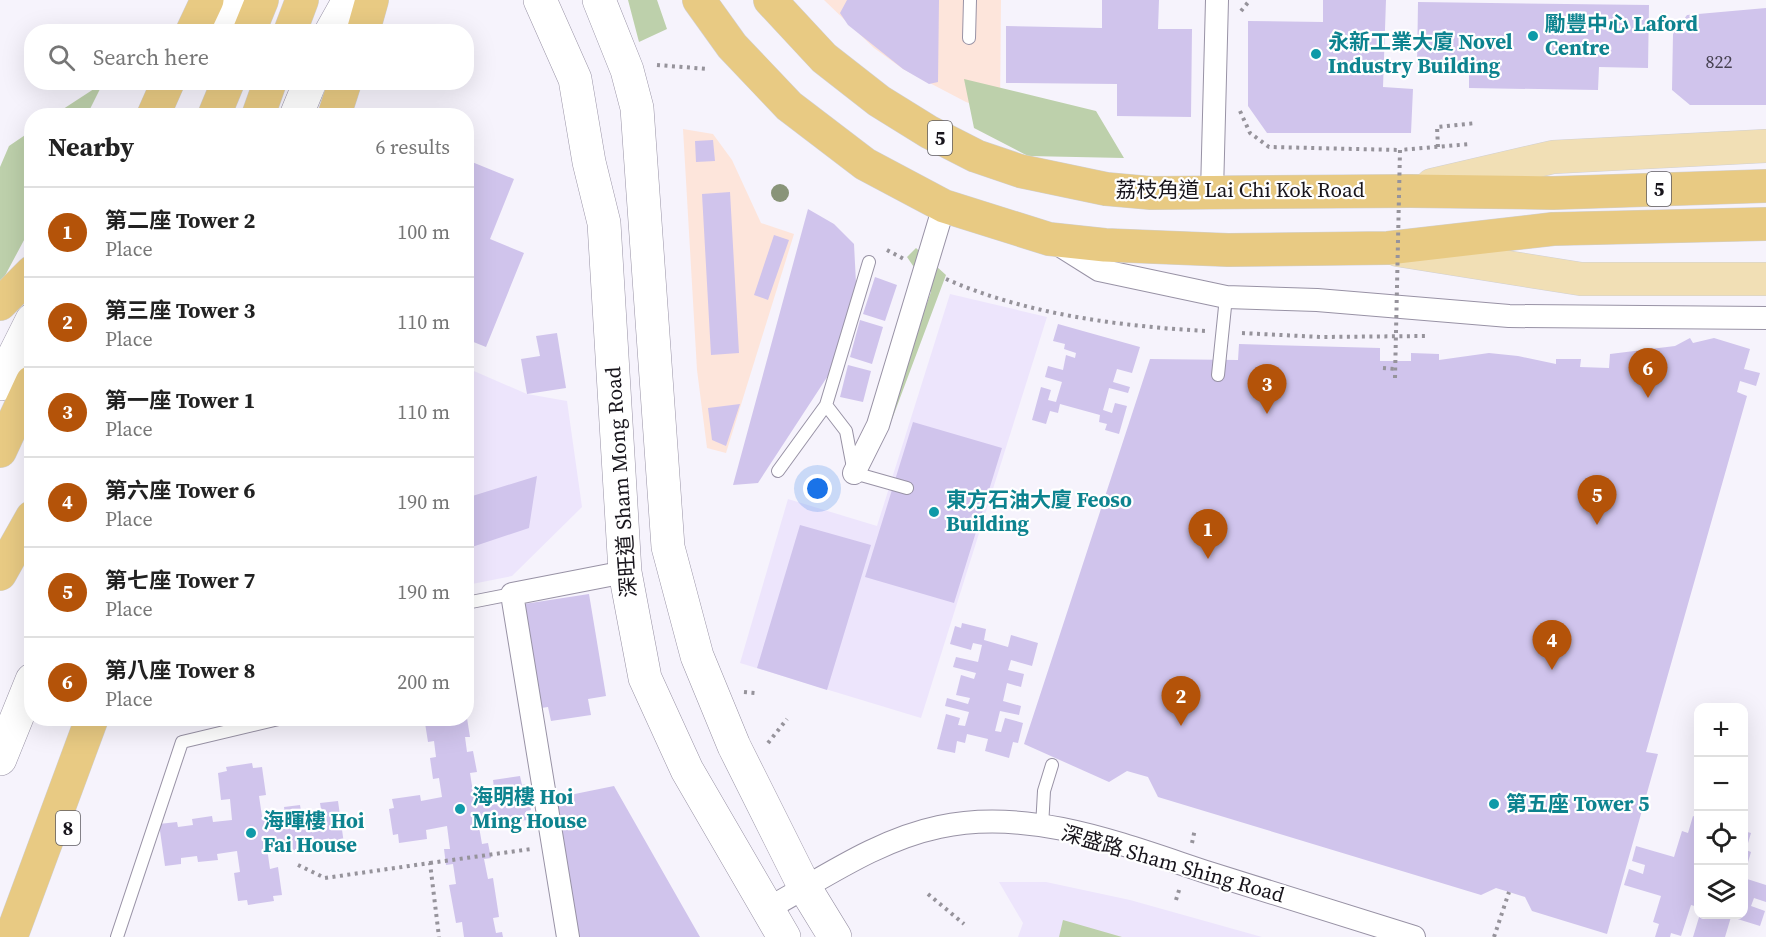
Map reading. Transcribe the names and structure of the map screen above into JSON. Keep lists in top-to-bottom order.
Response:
{
  "streets": {
    "highway": ["5", "荔枝角道 Lai Chi Kok Road", "8"],
    "street": ["深旺道 Sham Mong Road", "深盛路 Sham Shing Road"]
  },
  "crossings": [
    ["5", "荔枝角道 Lai Chi Kok Road"],
    ["深旺道 Sham Mong Road", "深盛路 Sham Shing Road"]
  ],
  "places": [
    "勵豐中心 Laford Centre",
    "永新工業大廈 Novel Industry Building",
    "東方石油大廈 Feoso Building",
    "第五座 Tower 5",
    "海明樓 Hoi Ming House",
    "海暉樓 Hoi Fai House"
  ],
  "house_numbers": ["822"],
  "page": {
    "search": "Search here",
    "heading": ["Nearby", "6 results"],
    "list": [
      {
        "mark": "1",
        "name": "第二座 Tower 2",
        "note": "Place",
        "value": "100 m"
      },
      {
        "mark": "2",
        "name": "第三座 Tower 3",
        "note": "Place",
        "value": "110 m"
      },
      {
        "mark": "3",
        "name": "第一座 Tower 1",
        "note": "Place",
        "value": "110 m"
      },
      {
        "mark": "4",
        "name": "第六座 Tower 6",
        "note": "Place",
        "value": "190 m"
      },
      {
        "mark": "5",
        "name": "第七座 Tower 7",
        "note": "Place",
        "value": "190 m"
      },
      {
        "mark": "6",
        "name": "第八座 Tower 8",
        "note": "Place",
        "value": "200 m"
      }
    ],
    "pins": [
      "6",
      "3",
      "5",
      "1",
      "4",
      "2"
    ],
    "map_buttons": ["+", "−"]
  }
}
